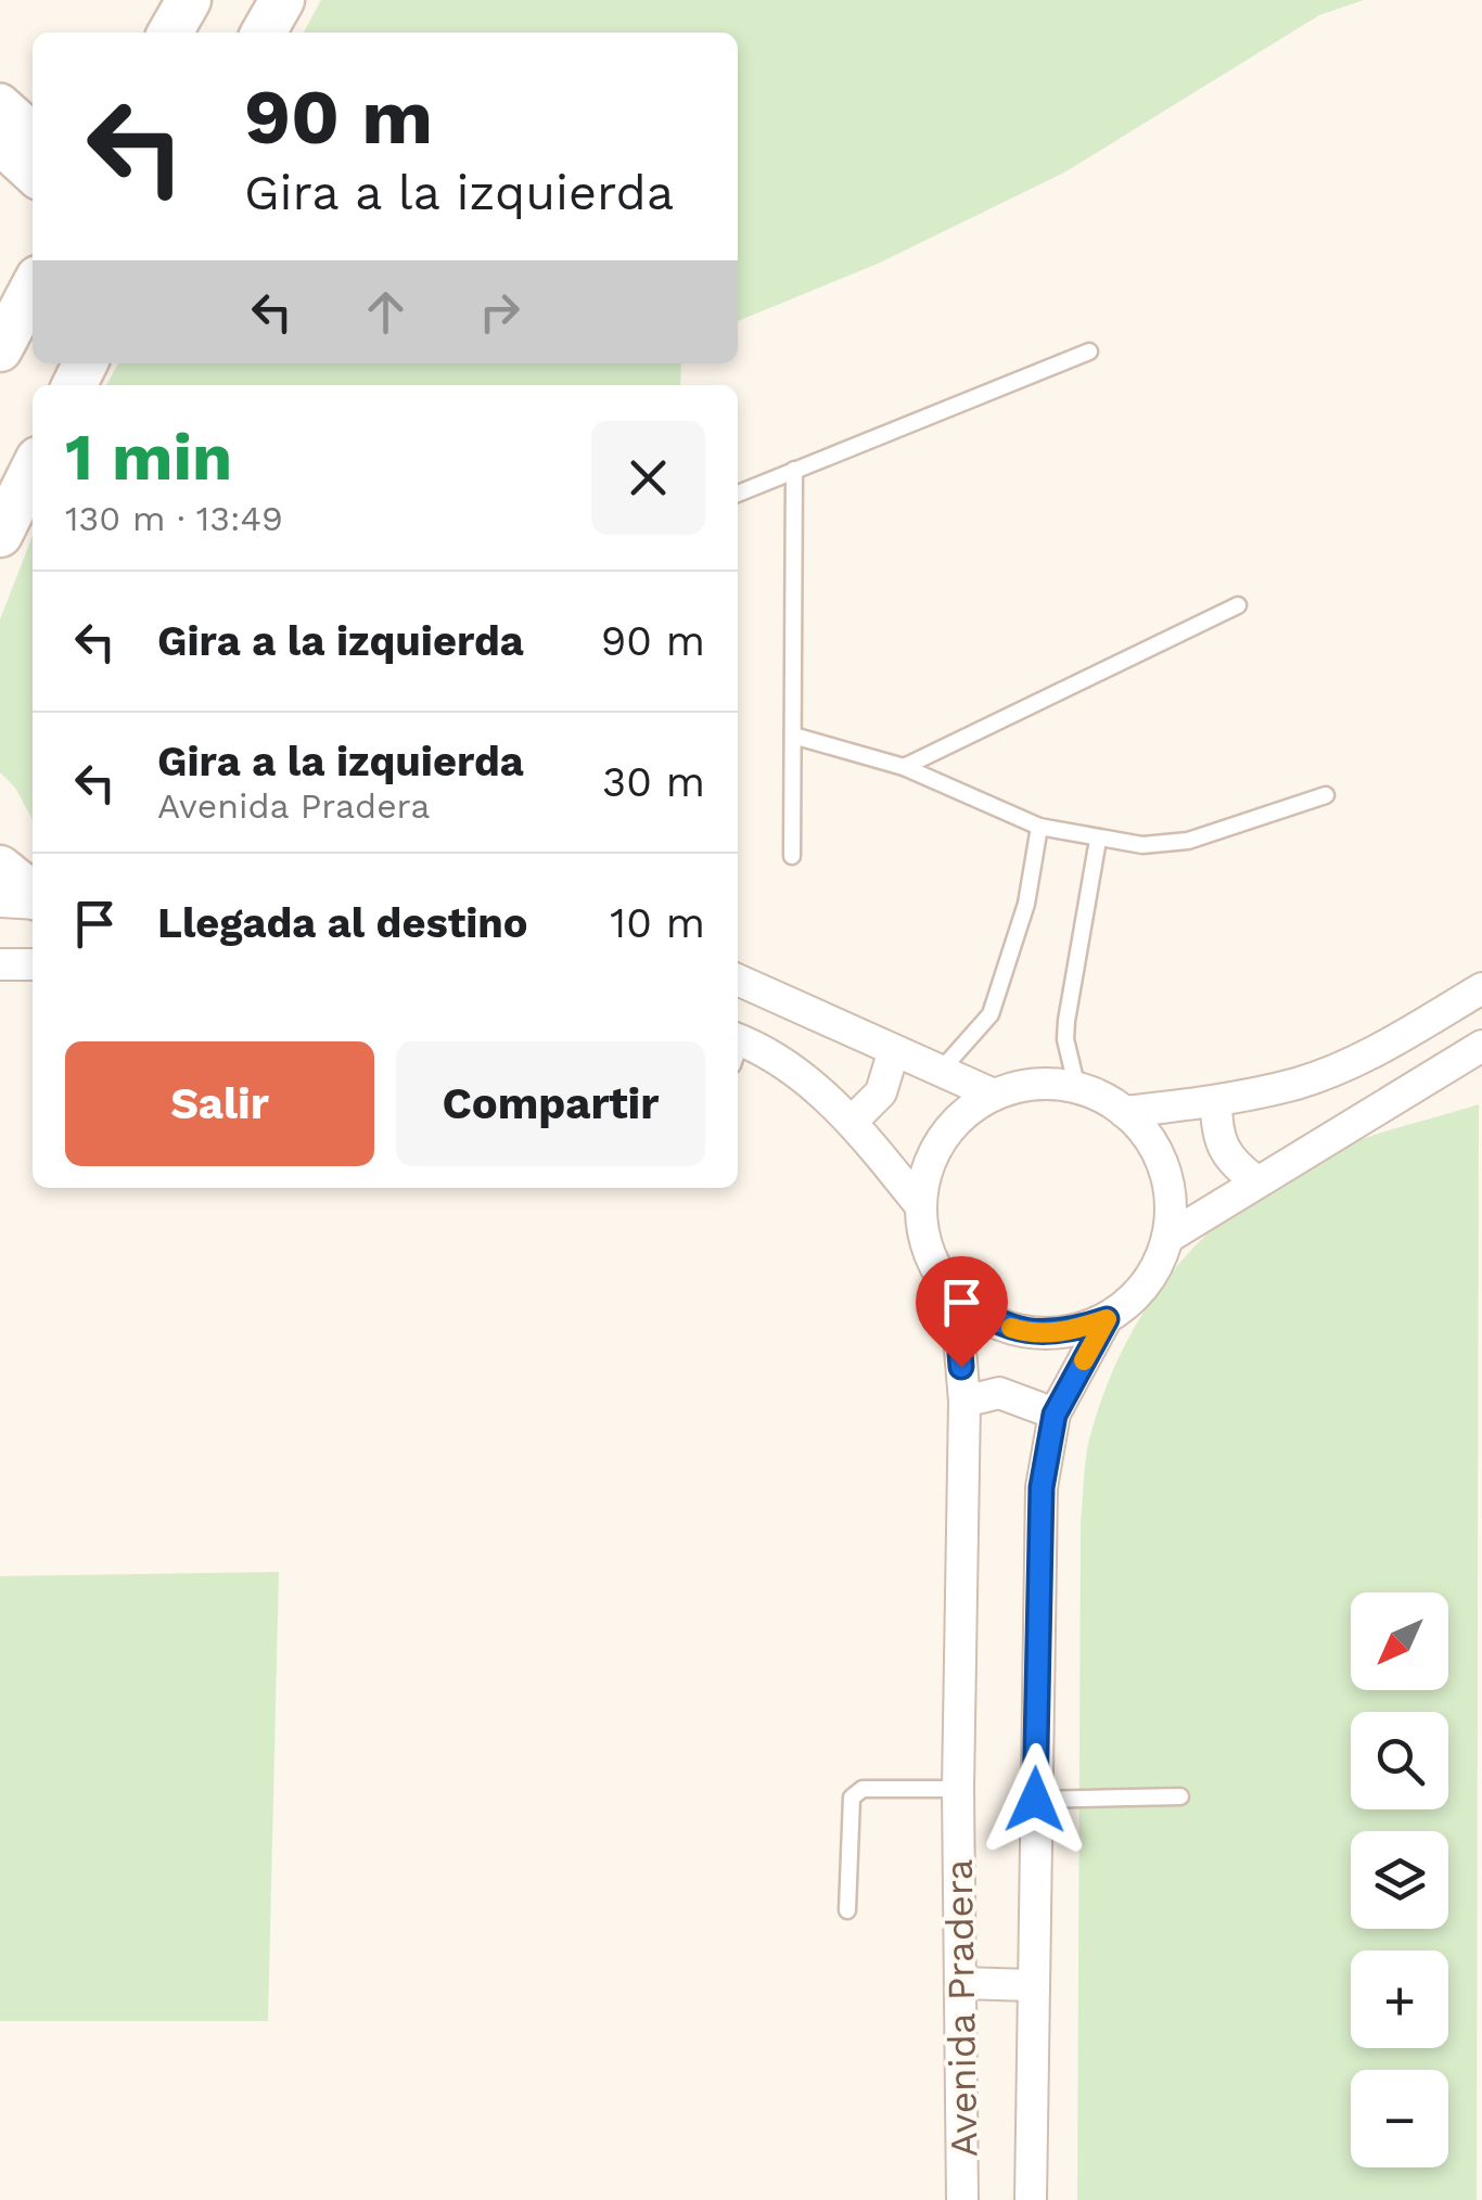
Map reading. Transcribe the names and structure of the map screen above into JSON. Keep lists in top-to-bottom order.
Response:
{
  "streets": {
    "street": ["Avenida Pradera"]
  },
  "north": "bottom left",
  "page": {
    "turn": ["90 m", "Gira a la izquierda"],
    "heading": ["1 min", "130 m · 13:49"],
    "list": [
      {
        "name": "Gira a la izquierda",
        "value": "90 m"
      },
      {
        "name": "Gira a la izquierda",
        "note": "Avenida Pradera",
        "value": "30 m"
      },
      {
        "name": "Llegada al destino",
        "value": "10 m"
      }
    ],
    "buttons": ["Salir", "Compartir"],
    "map_buttons": ["+", "−"]
  }
}
